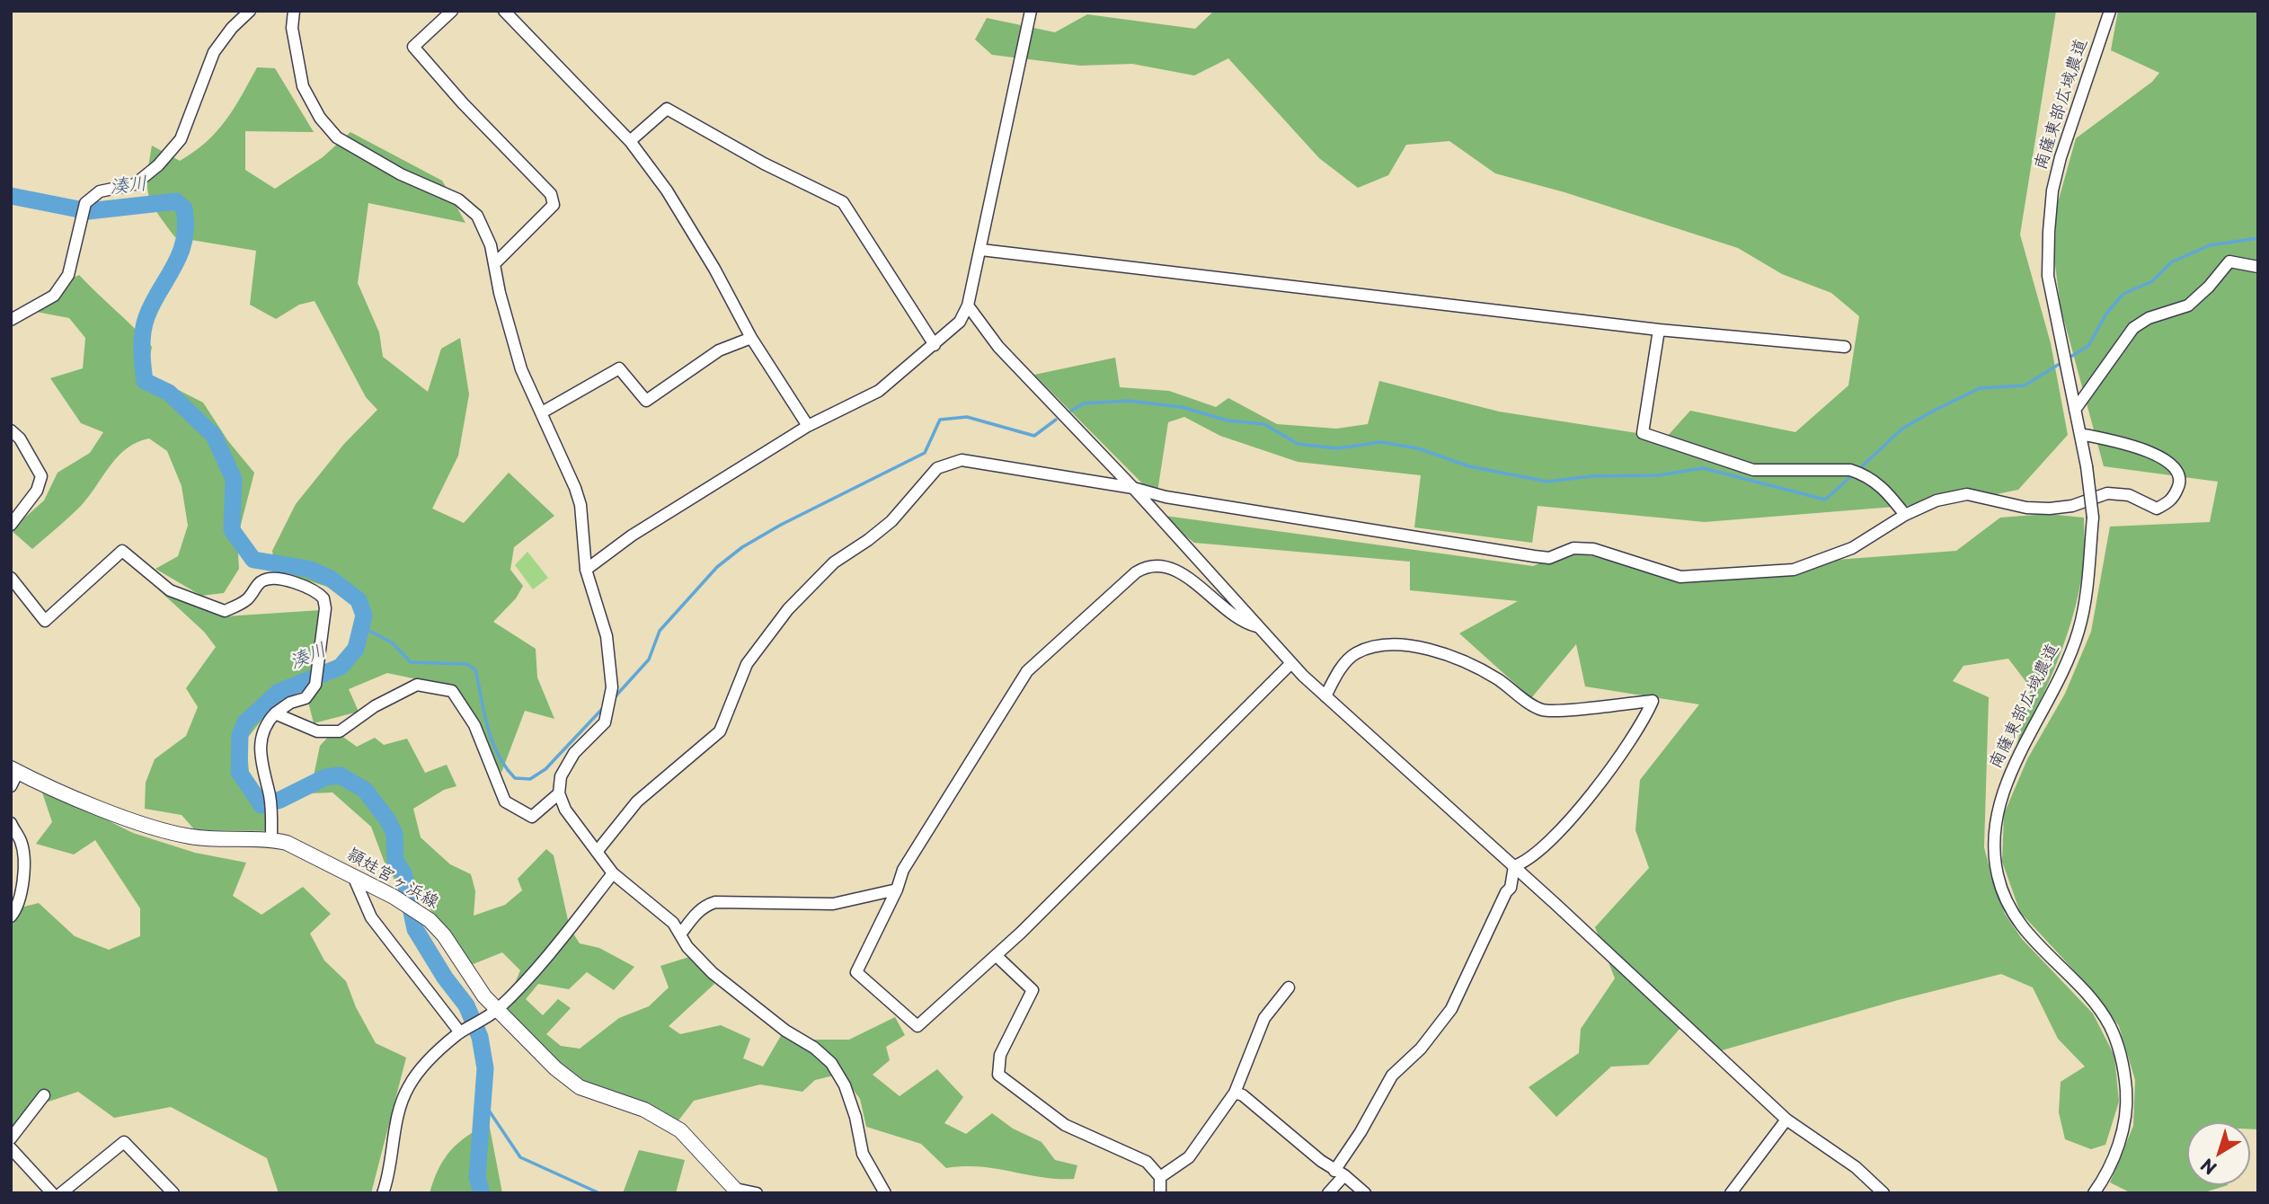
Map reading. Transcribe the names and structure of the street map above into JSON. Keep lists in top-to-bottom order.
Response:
{
  "streets": {
    "main road": ["頴娃宮ヶ浜線"],
    "street": ["南薩東部広域農道"]
  },
  "water": ["湊川"],
  "north": "bottom left"
}
